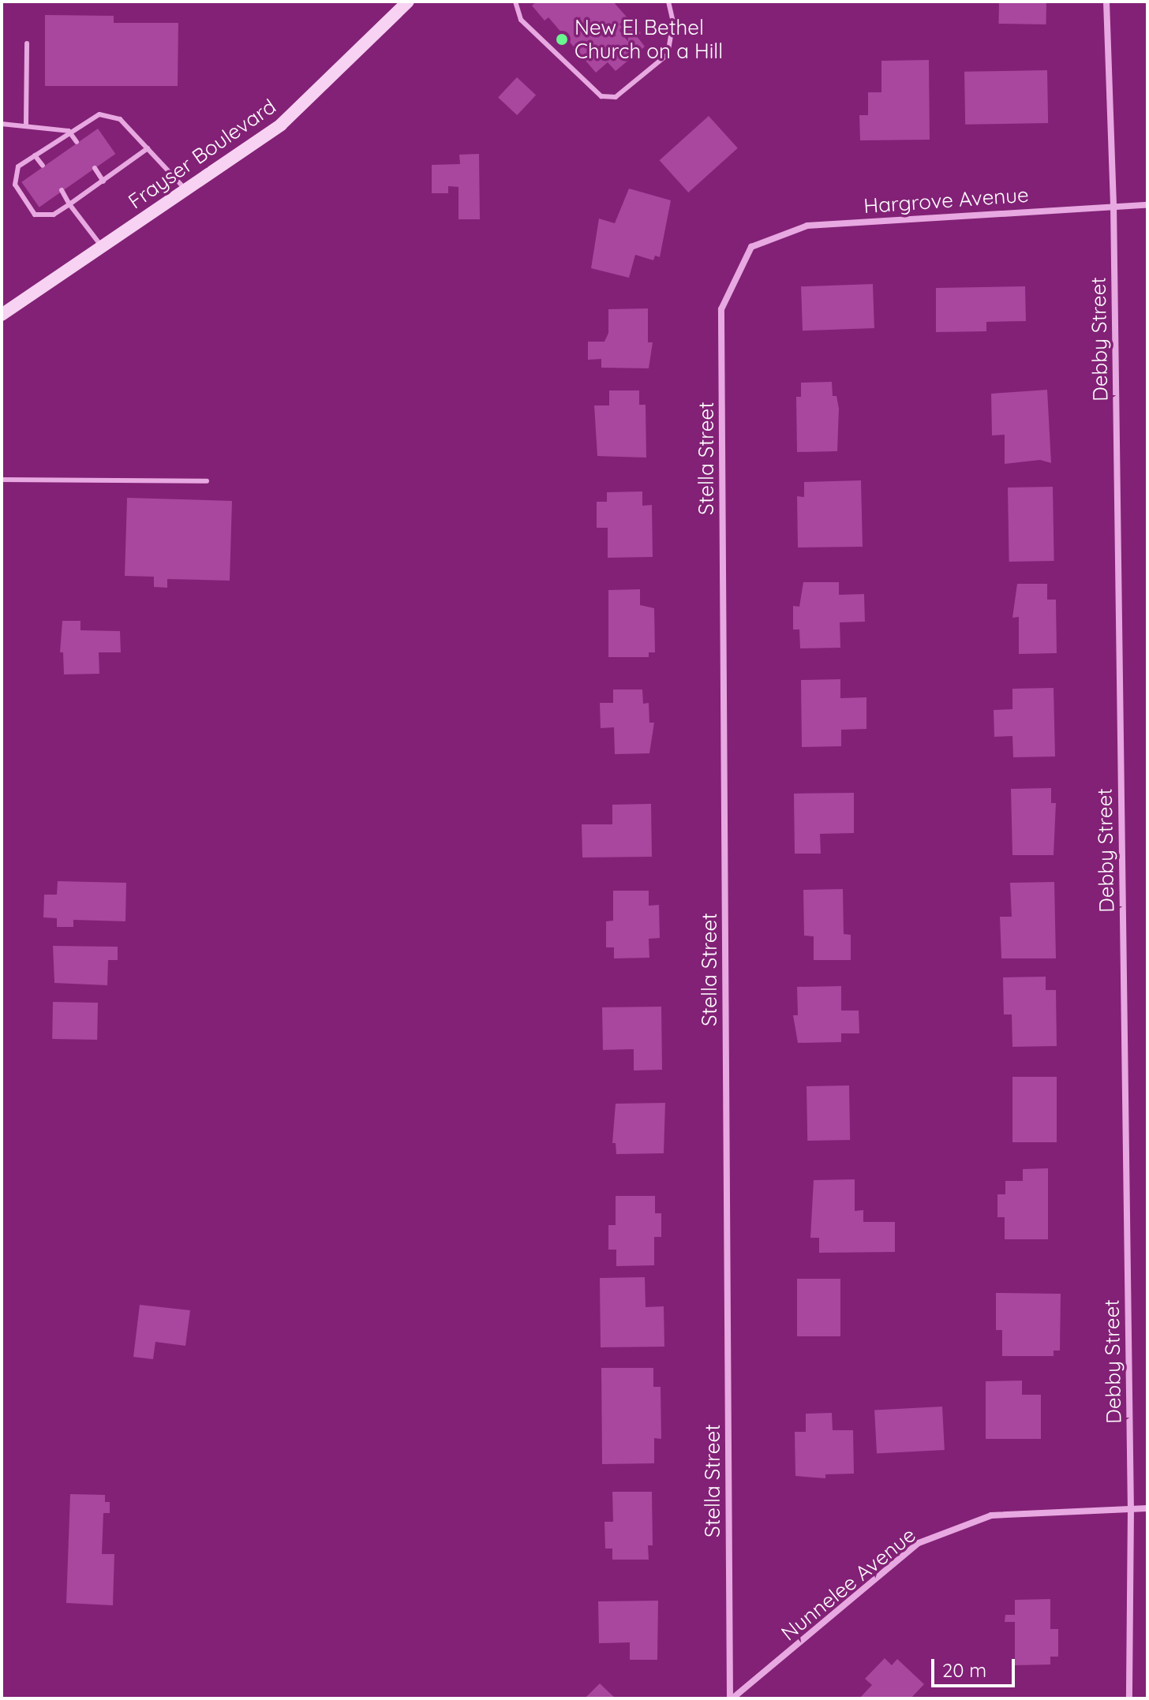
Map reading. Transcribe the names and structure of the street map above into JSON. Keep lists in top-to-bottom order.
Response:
{
  "streets": {
    "main road": ["Frayser Boulevard"],
    "street": [
      "Hargrove Avenue",
      "Debby Street",
      "Stella Street",
      "Nunnelee Avenue"
    ]
  },
  "crossings": [
    ["Hargrove Avenue", "Debby Street"],
    ["Hargrove Avenue", "Stella Street"],
    ["Debby Street", "Nunnelee Avenue"],
    ["Stella Street", "Nunnelee Avenue"]
  ],
  "places": ["New El Bethel Church on a Hill"],
  "scale_bar": "20 m"
}
